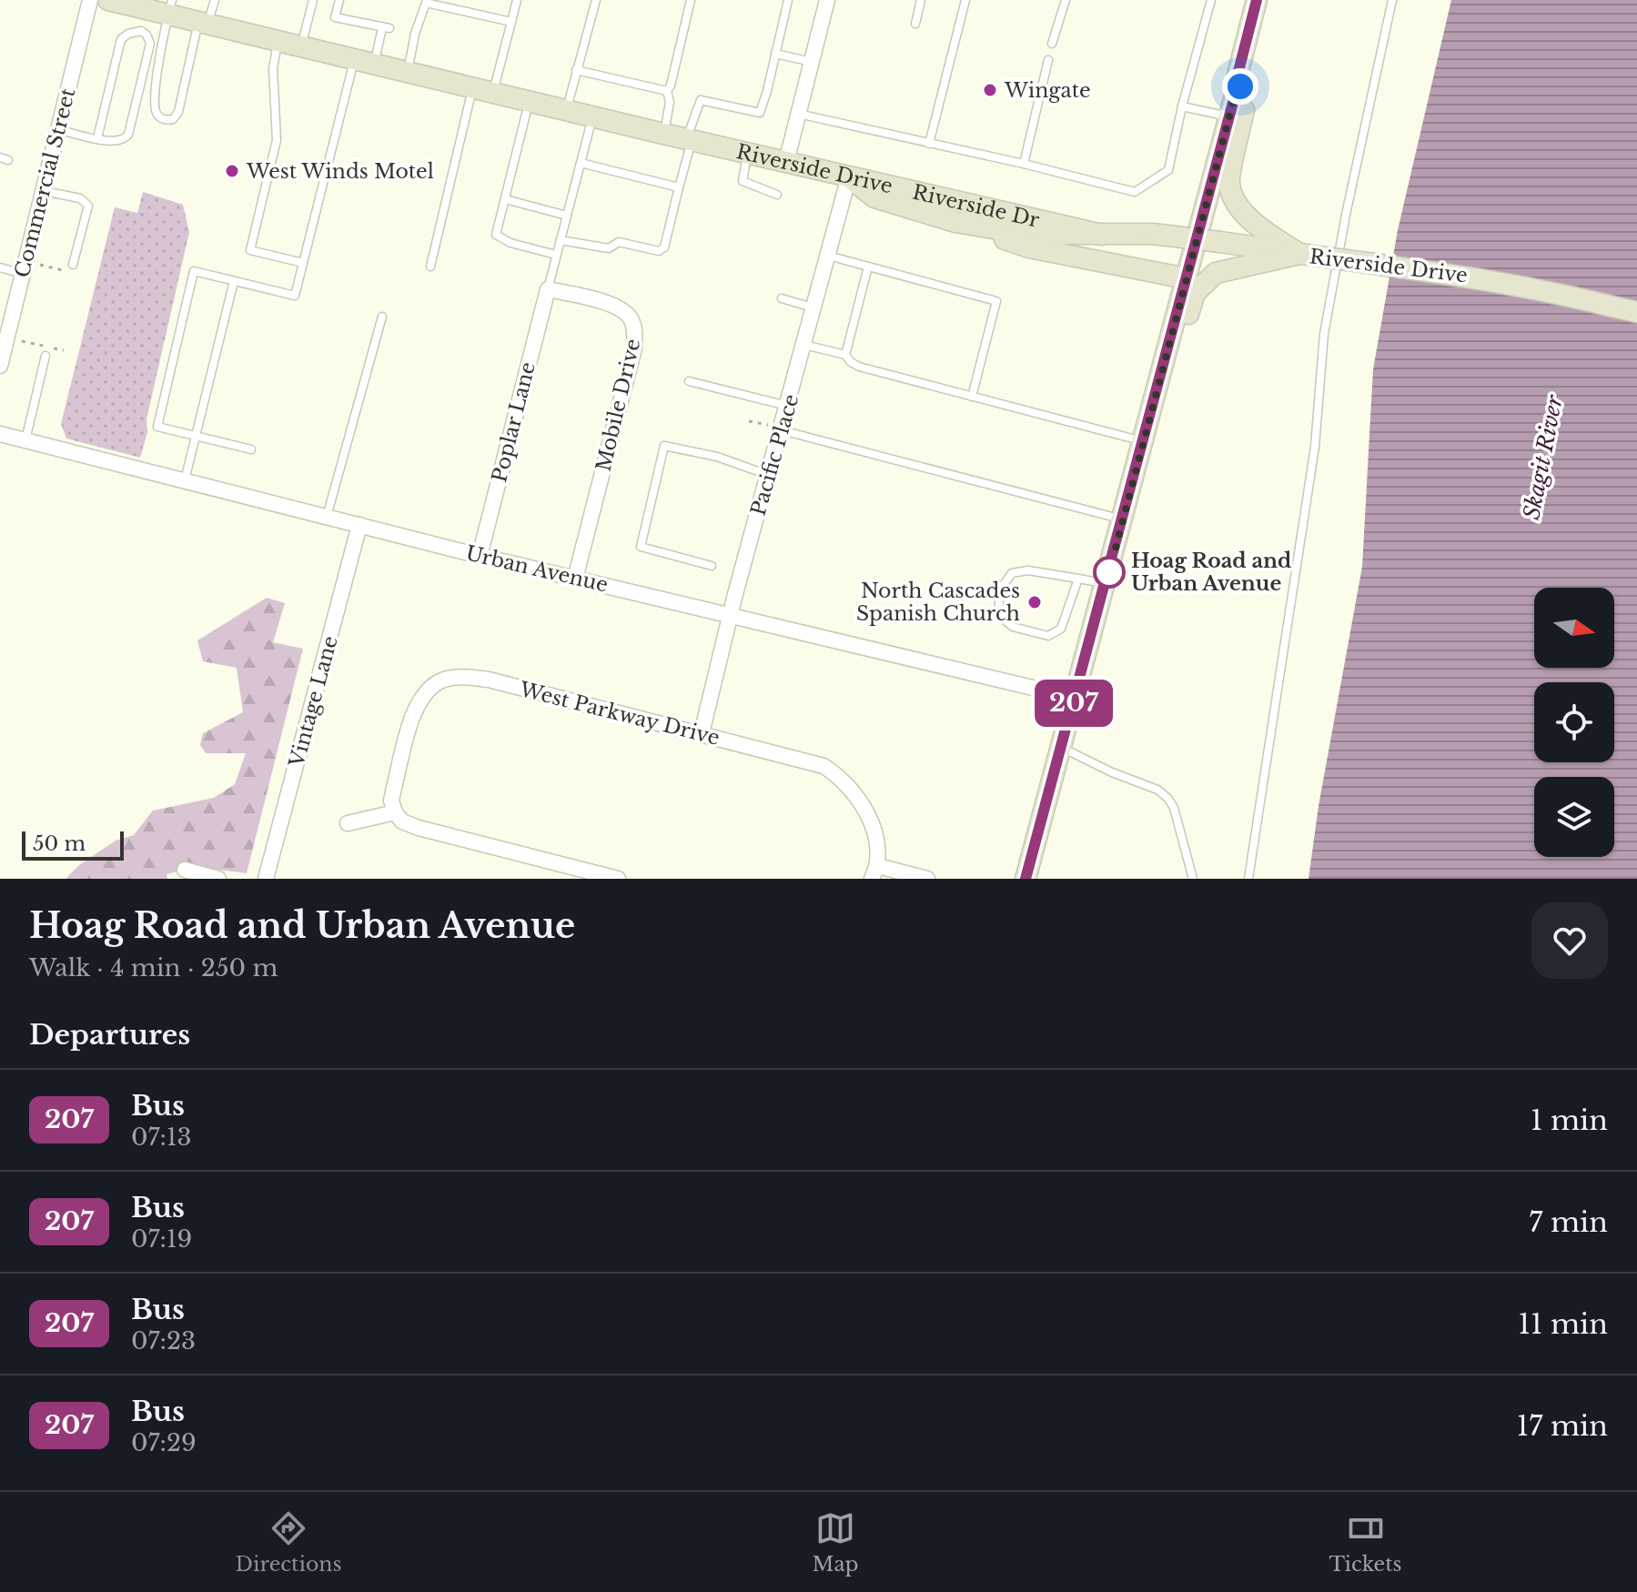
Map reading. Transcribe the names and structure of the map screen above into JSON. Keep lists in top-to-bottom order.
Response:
{
  "streets": {
    "main road": ["Riverside Drive", "Riverside Dr"],
    "street": [
      "Commercial Street",
      "Mobile Drive",
      "Poplar Lane",
      "Pacific Place",
      "Urban Avenue",
      "Vintage Lane",
      "West Parkway Drive"
    ]
  },
  "crossings": [
    ["Riverside Drive", "Riverside Dr"],
    ["Riverside Drive", "Pacific Place"],
    ["Riverside Dr", "Pacific Place"],
    ["Mobile Drive", "Poplar Lane"],
    ["Mobile Drive", "Urban Avenue"],
    ["Poplar Lane", "Urban Avenue"],
    ["Pacific Place", "Urban Avenue"],
    ["Pacific Place", "West Parkway Drive"],
    ["Urban Avenue", "Vintage Lane"]
  ],
  "water": ["Skagit River"],
  "places": [
    "Wingate",
    "West Winds Motel",
    "Hoag Road and Urban Avenue",
    "North Cascades Spanish Church"
  ],
  "lines": ["bus line 207"],
  "scale_bar": "50 m",
  "north": "right",
  "page": {
    "on_map": "207",
    "scale": "50 m",
    "heading": [
      ["Hoag Road and Urban Avenue", "Walk · 4 min · 250 m"],
      "Departures"
    ],
    "list": [
      {
        "mark": "207",
        "name": "Bus",
        "note": "07:13",
        "value": "1 min"
      },
      {
        "mark": "207",
        "name": "Bus",
        "note": "07:19",
        "value": "7 min"
      },
      {
        "mark": "207",
        "name": "Bus",
        "note": "07:23",
        "value": "11 min"
      },
      {
        "mark": "207",
        "name": "Bus",
        "note": "07:29",
        "value": "17 min"
      }
    ],
    "tabs": ["Directions", "Map", "Tickets"]
  }
}
